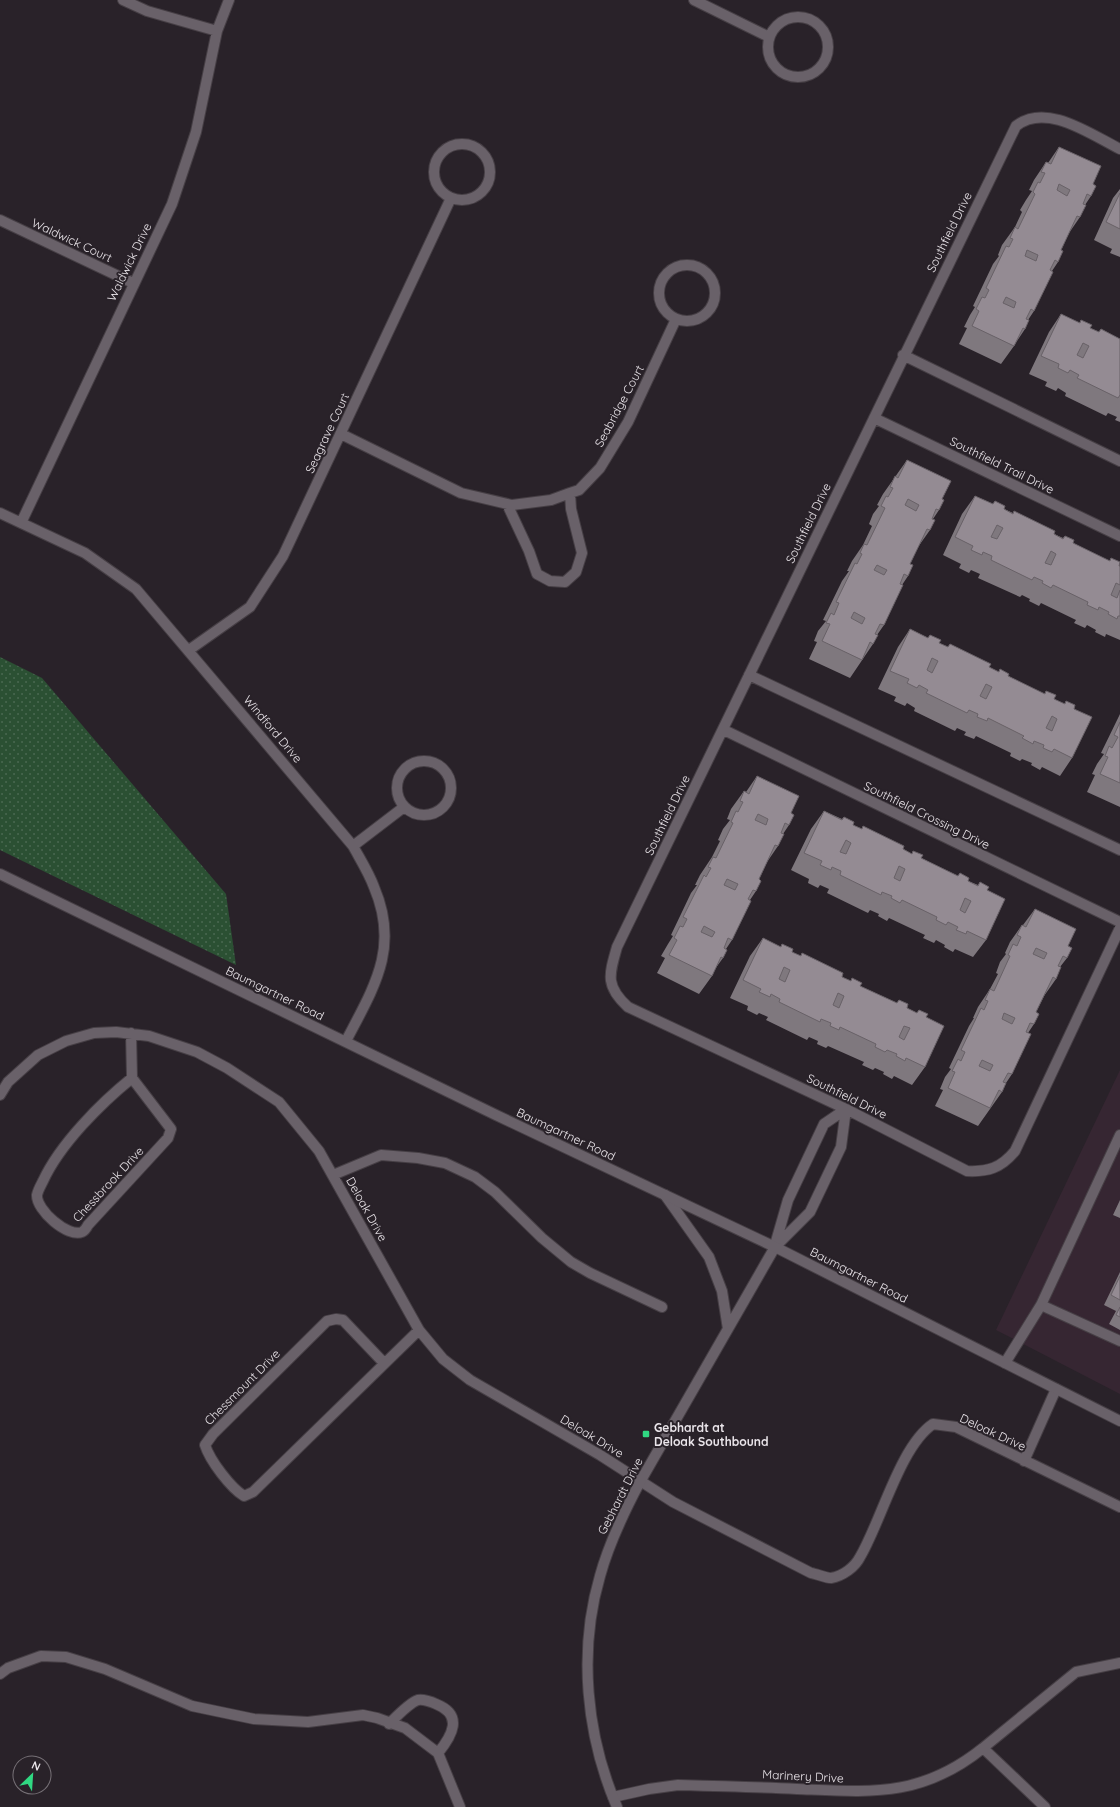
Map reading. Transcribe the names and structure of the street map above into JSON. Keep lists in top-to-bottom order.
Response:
{
  "streets": {
    "street": [
      "Southfield Drive",
      "Waldwick Court",
      "Waldwick Drive",
      "Seabridge Court",
      "Seagrave Court",
      "Southfield Trail Drive",
      "Windford Drive",
      "Southfield Crossing Drive",
      "Baumgartner Road",
      "Chessbrook Drive",
      "Deloak Drive",
      "Chessmount Drive",
      "Gebhardt Drive",
      "Marinery Drive"
    ]
  },
  "crossings": [
    ["Southfield Drive", "Southfield Trail Drive"],
    ["Southfield Drive", "Southfield Crossing Drive"],
    ["Waldwick Court", "Waldwick Drive"],
    ["Waldwick Drive", "Windford Drive"],
    ["Seabridge Court", "Seagrave Court"],
    ["Seagrave Court", "Windford Drive"],
    ["Windford Drive", "Baumgartner Road"],
    ["Baumgartner Road", "Gebhardt Drive"],
    ["Deloak Drive", "Chessmount Drive"],
    ["Deloak Drive", "Gebhardt Drive"],
    ["Gebhardt Drive", "Marinery Drive"]
  ],
  "places": {
    "transit": ["Gebhardt at Deloak Southbound"]
  },
  "north": "top right"
}
